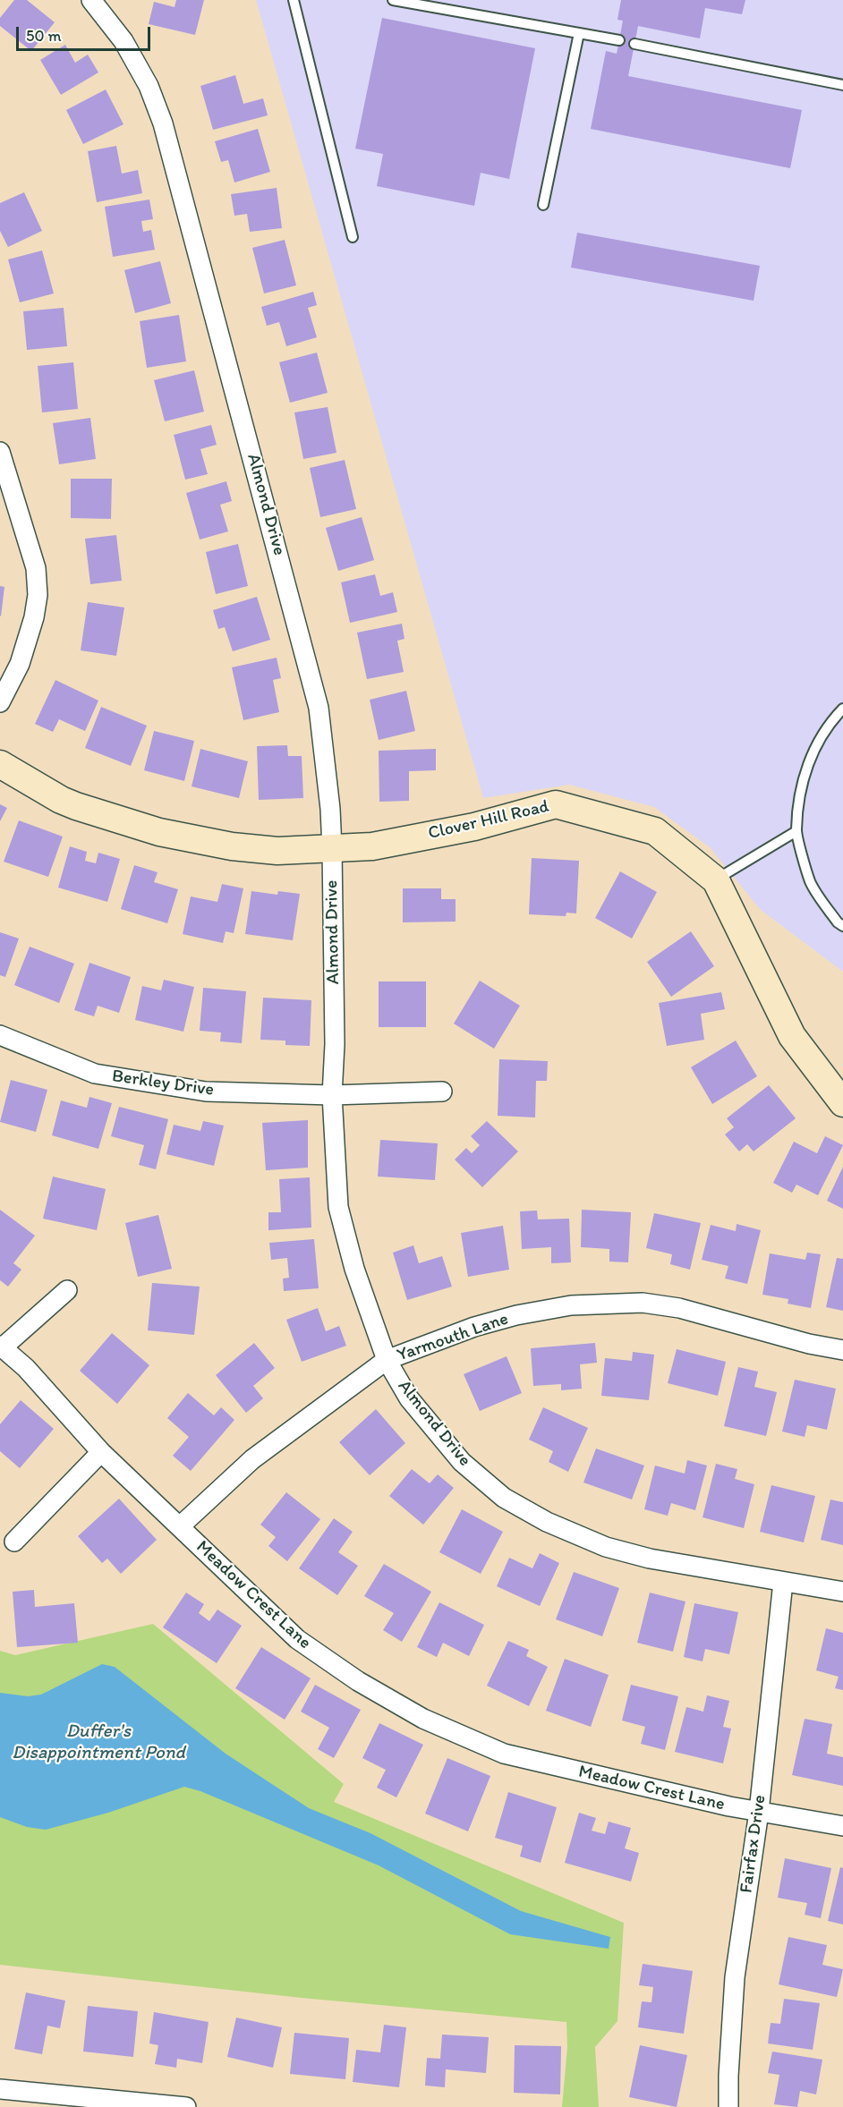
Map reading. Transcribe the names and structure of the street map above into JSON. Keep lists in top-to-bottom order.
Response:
{
  "streets": {
    "street": [
      "Almond Drive",
      "Clover Hill Road",
      "Berkley Drive",
      "Yarmouth Lane",
      "Meadow Crest Lane",
      "Fairfax Drive"
    ]
  },
  "crossings": [
    ["Almond Drive", "Clover Hill Road"],
    ["Almond Drive", "Berkley Drive"],
    ["Almond Drive", "Yarmouth Lane"],
    ["Almond Drive", "Fairfax Drive"],
    ["Yarmouth Lane", "Meadow Crest Lane"],
    ["Meadow Crest Lane", "Fairfax Drive"]
  ],
  "water": ["Duffer's Disappointment Pond"],
  "scale_bar": "50 m"
}
